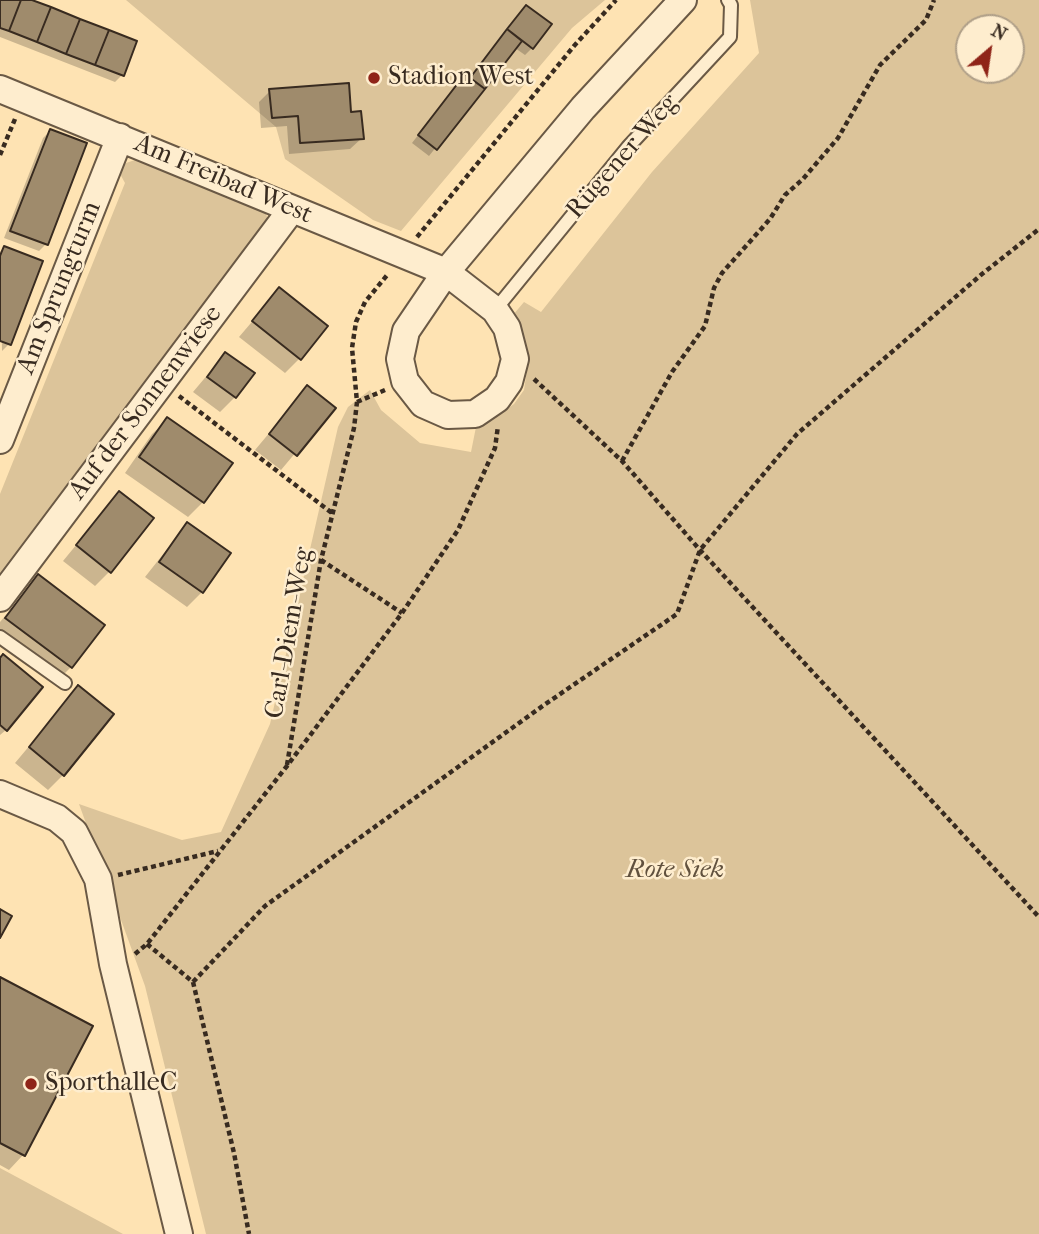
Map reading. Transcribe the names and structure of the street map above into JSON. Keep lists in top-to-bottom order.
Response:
{
  "streets": {
    "street": ["Am Freibad West", "Am Sprungturm", "Auf der Sonnenwiese"],
    "lane": ["Rügener Weg"],
    "path": ["Carl-Diem-Weg"]
  },
  "crossings": [
    ["Rügener Weg", "Am Freibad West"],
    ["Am Freibad West", "Am Sprungturm"],
    ["Am Freibad West", "Auf der Sonnenwiese"],
    ["Am Freibad West", "Carl-Diem-Weg"]
  ],
  "parks": ["Rote Siek"],
  "places": ["Stadion West", "SporthalleC"],
  "north": "top right"
}
